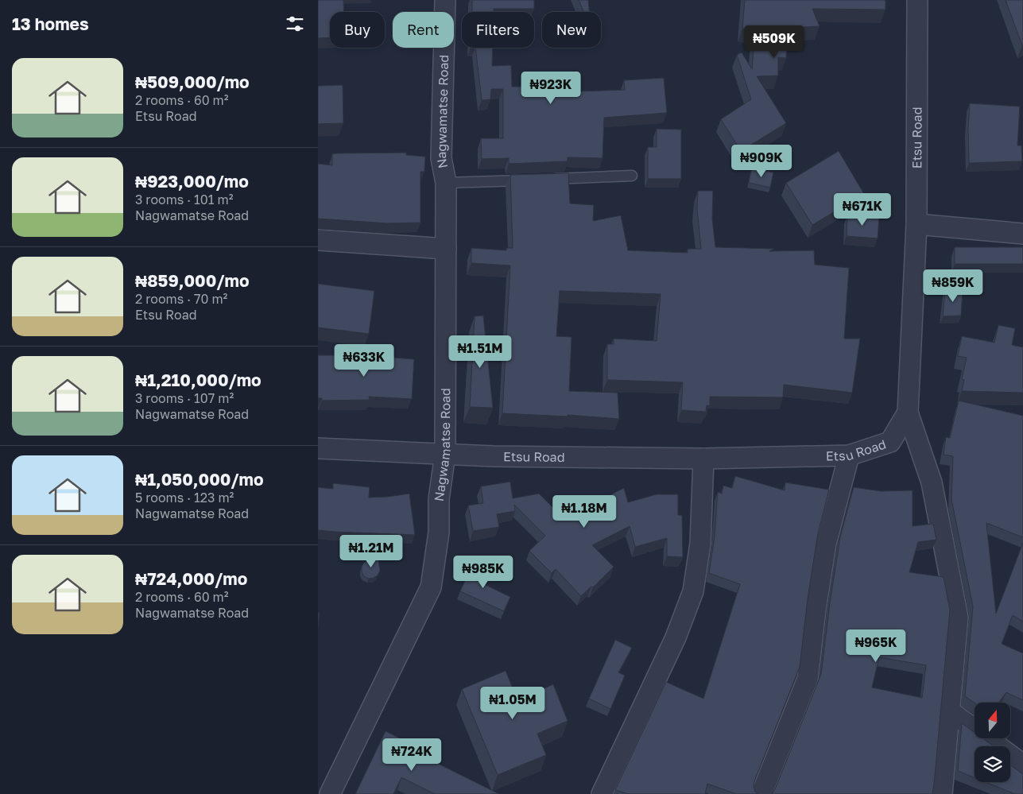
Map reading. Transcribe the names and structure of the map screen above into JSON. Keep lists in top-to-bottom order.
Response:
{
  "streets": {
    "street": ["Nagwamatse Road", "Etsu Road"]
  },
  "crossings": [
    ["Nagwamatse Road", "Etsu Road"]
  ],
  "north": "top",
  "page": {
    "heading": "13 homes",
    "chip": [
      "Buy",
      "Rent",
      "Filters",
      "New"
    ],
    "price": [
      "₦509K",
      "₦923K",
      "₦909K",
      "₦671K",
      "₦859K",
      "₦1.51M",
      "₦633K",
      "₦1.18M",
      "₦1.21M",
      "₦985K",
      "₦965K",
      "₦1.05M",
      "₦724K"
    ],
    "list": [
      {
        "name": "₦509,000/mo",
        "note": "2 rooms · 60 m² · Etsu Road"
      },
      {
        "name": "₦923,000/mo",
        "note": "3 rooms · 101 m² · Nagwamatse Road"
      },
      {
        "name": "₦859,000/mo",
        "note": "2 rooms · 70 m² · Etsu Road"
      },
      {
        "name": "₦1,210,000/mo",
        "note": "3 rooms · 107 m² · Nagwamatse Road"
      },
      {
        "name": "₦1,050,000/mo",
        "note": "5 rooms · 123 m² · Nagwamatse Road"
      },
      {
        "name": "₦724,000/mo",
        "note": "2 rooms · 60 m² · Nagwamatse Road"
      }
    ]
  }
}
